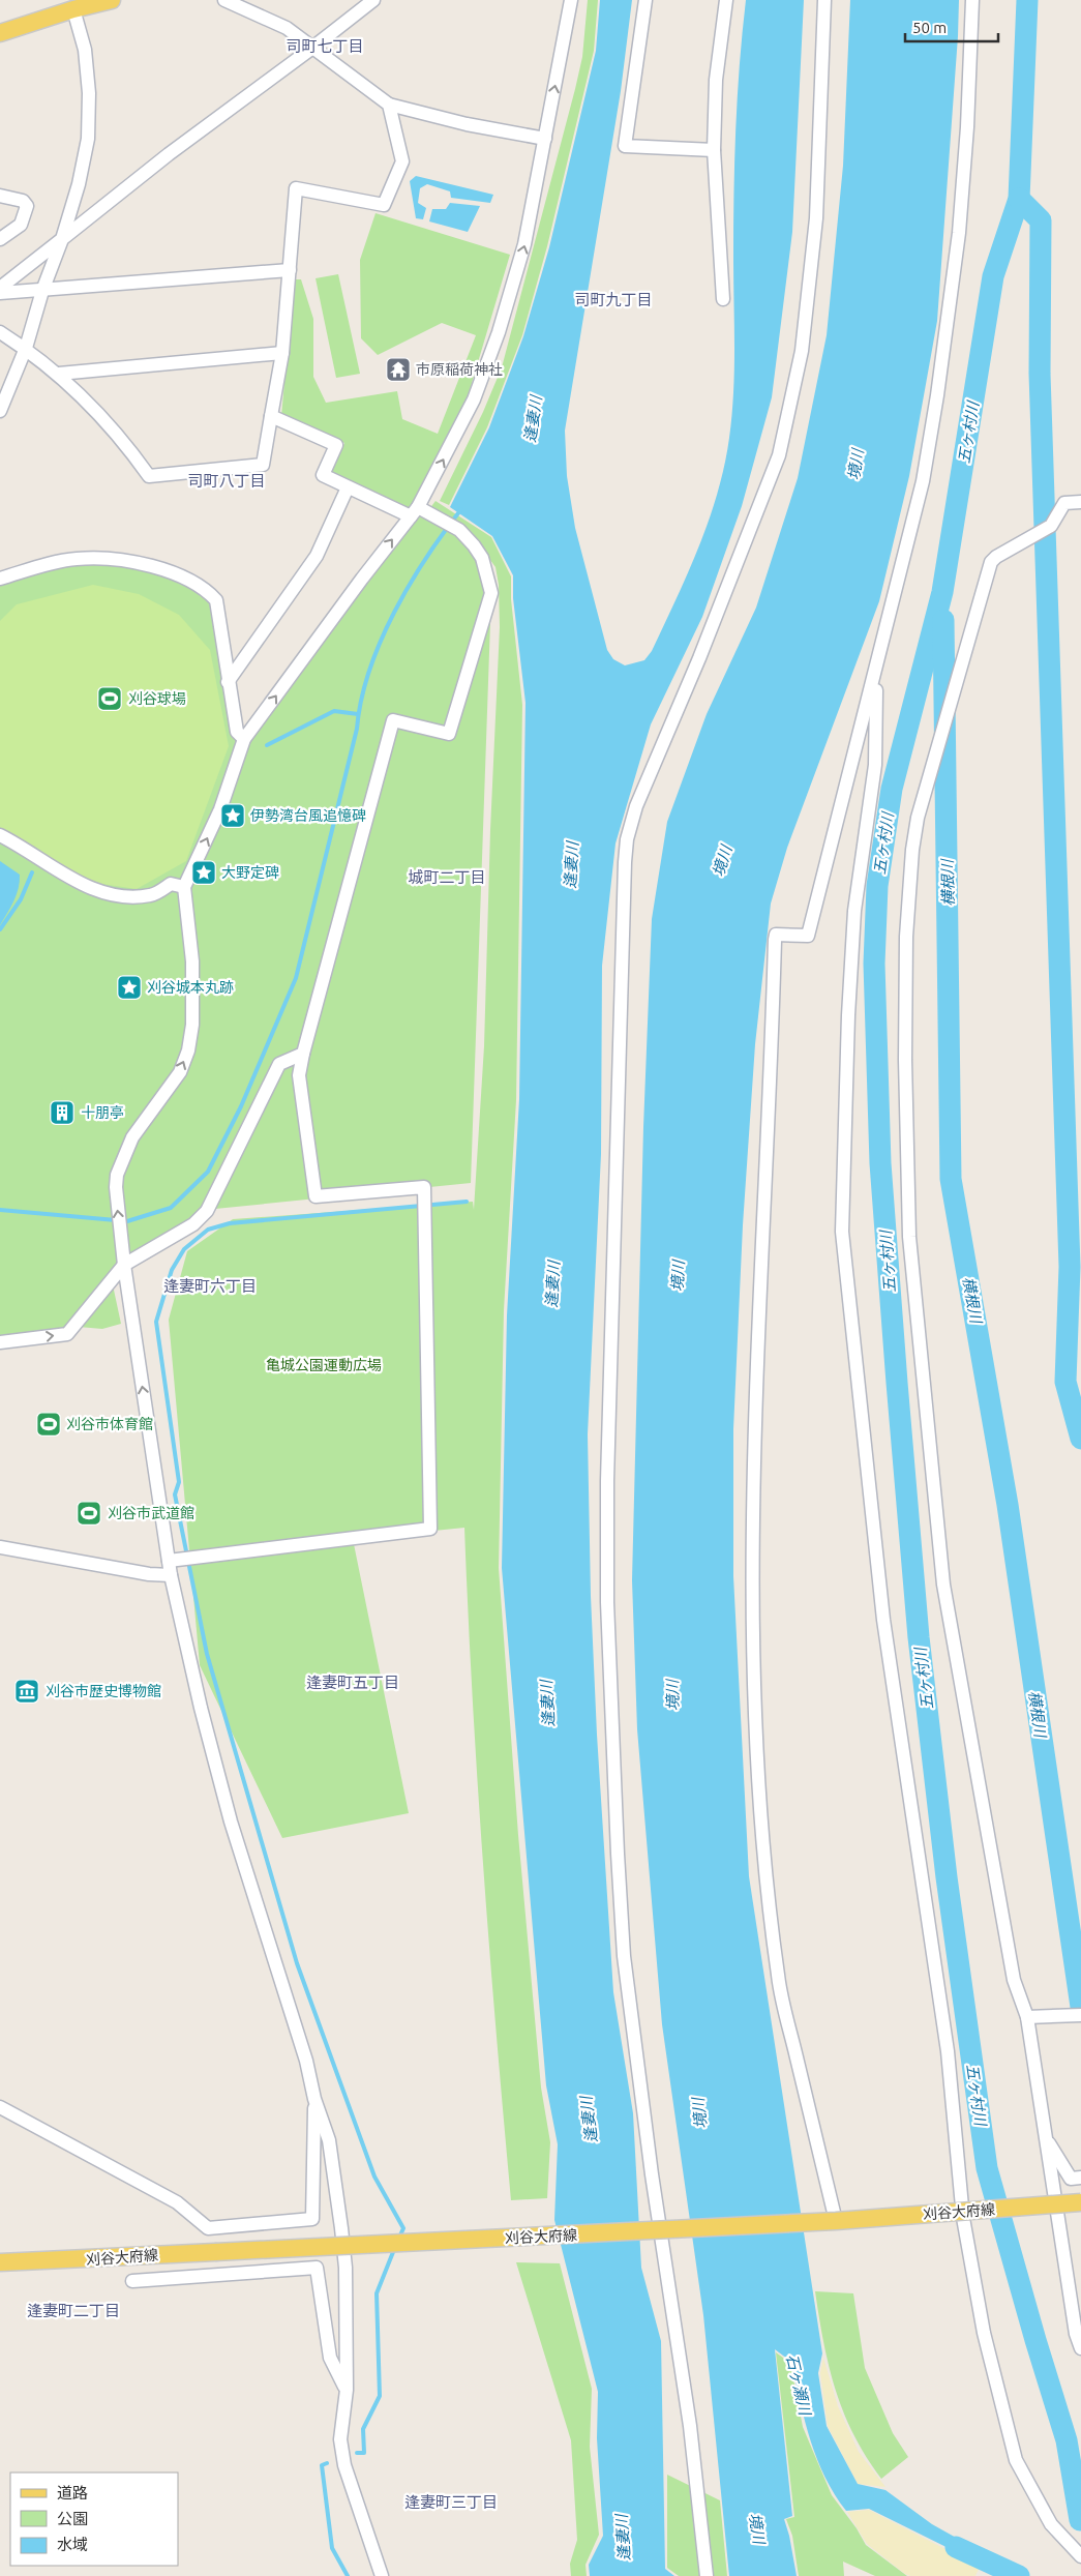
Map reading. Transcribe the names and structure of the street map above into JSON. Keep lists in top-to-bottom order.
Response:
{
  "streets": {
    "main road": ["刈谷大府線"]
  },
  "districts": [
    "司町七丁目",
    "司町九丁目",
    "司町八丁目",
    "城町二丁目",
    "逢妻町六丁目",
    "逢妻町五丁目",
    "逢妻町二丁目",
    "逢妻町三丁目"
  ],
  "water": [
    "逢妻川",
    "五ヶ村川",
    "境川",
    "横根川",
    "石ヶ瀬川"
  ],
  "parks": ["亀城公園運動広場"],
  "places": {
    "temple": ["市原稲荷神社"],
    "sports": ["刈谷球場", "刈谷市体育館", "刈谷市武道館"],
    "place": ["伊勢湾台風追憶碑", "大野定碑", "刈谷城本丸跡"],
    "building": ["十朋亭"],
    "museum": ["刈谷市歴史博物館"]
  },
  "legend": ["道路", "公園", "水域"],
  "scale_bar": "50 m"
}
